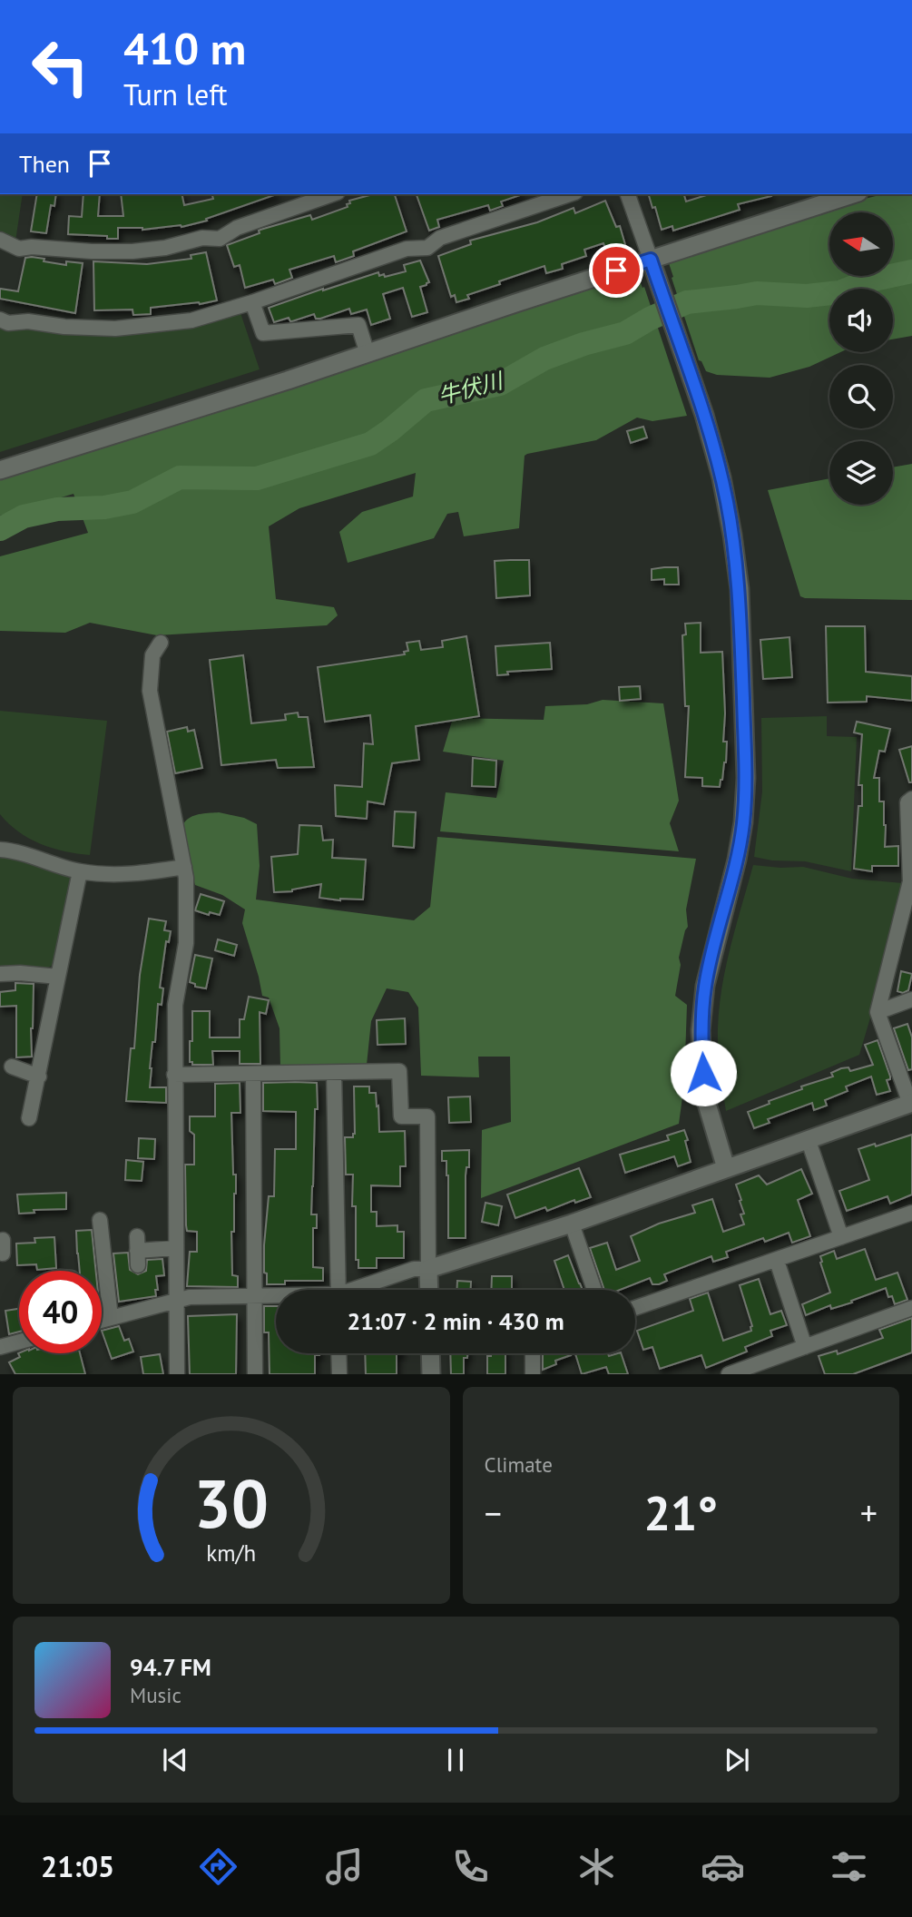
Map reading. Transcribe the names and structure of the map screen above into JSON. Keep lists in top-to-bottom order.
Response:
{
  "water": ["牛伏川"],
  "north": "left",
  "page": {
    "turn": ["410 m", "Turn left"],
    "then": "Then",
    "limit": "40",
    "trip": "21:07 · 2 min · 430 m",
    "tile": "Climate",
    "heat": ["−", "21°", "+"],
    "song": ["94.7 FM", "Music"],
    "tabs": "21:05",
    "gauge": ["30", "km/h"]
  }
}
